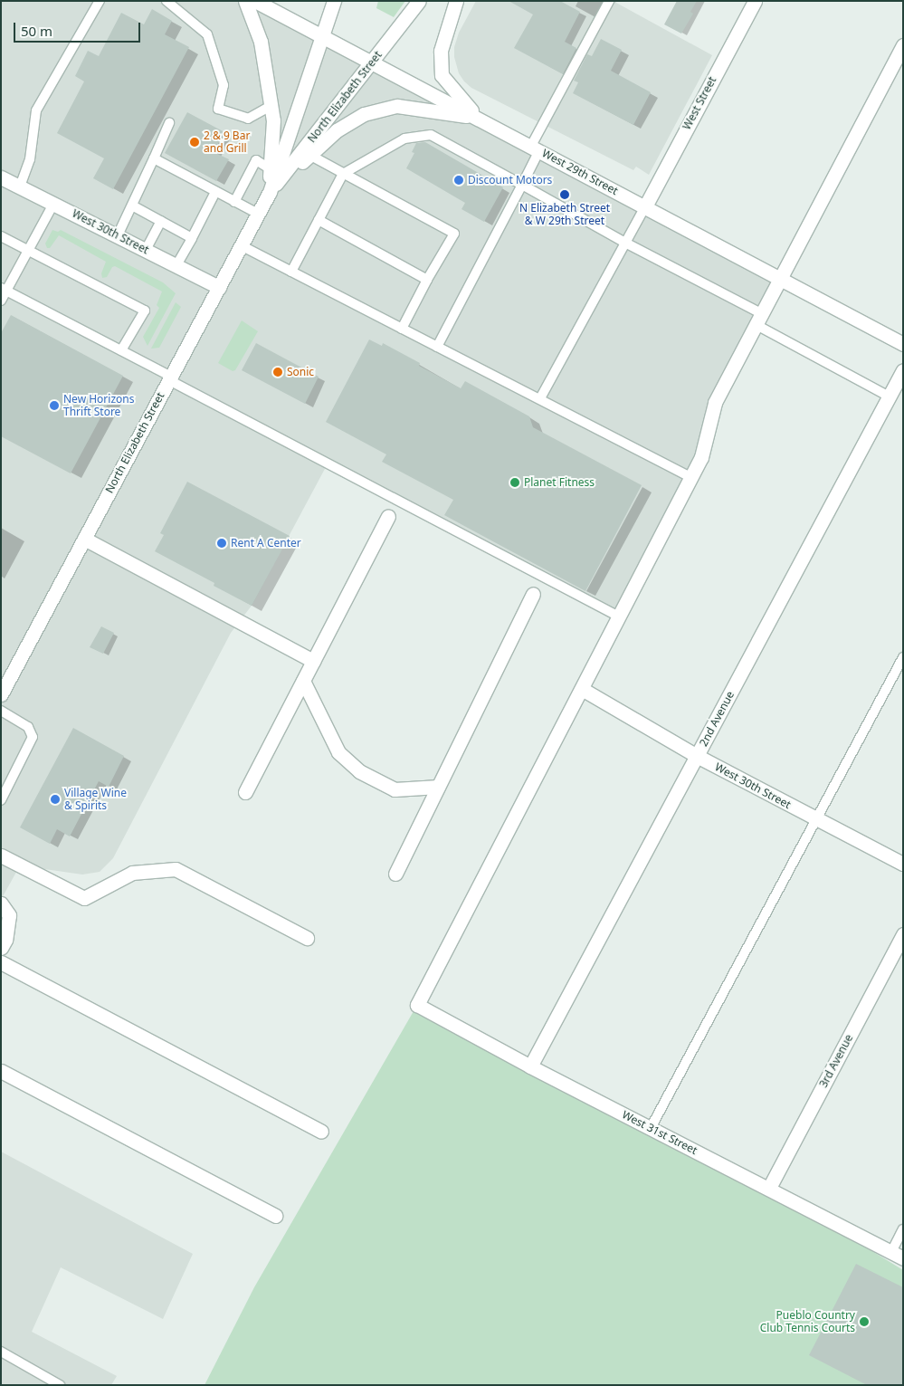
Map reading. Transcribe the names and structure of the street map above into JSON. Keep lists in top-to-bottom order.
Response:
{
  "streets": {
    "street": [
      "North Elizabeth Street",
      "West Street",
      "West 29th Street",
      "West 30th Street",
      "2nd Avenue",
      "3rd Avenue",
      "West 31st Street"
    ]
  },
  "crossings": [
    ["North Elizabeth Street", "West 29th Street"],
    ["North Elizabeth Street", "West 30th Street"],
    ["West Street", "West 29th Street"],
    ["West 30th Street", "2nd Avenue"],
    ["West 30th Street", "West 31st Street"],
    ["2nd Avenue", "West 31st Street"],
    ["3rd Avenue", "West 31st Street"]
  ],
  "places": [
    "2 & 9 Bar and Grill",
    "Discount Motors",
    "N Elizabeth Street & W 29th Street",
    "Sonic",
    "New Horizons Thrift Store",
    "Planet Fitness",
    "Rent A Center",
    "Village Wine & Spirits",
    "Pueblo Country Club Tennis Courts"
  ],
  "scale_bar": "50 m"
}
